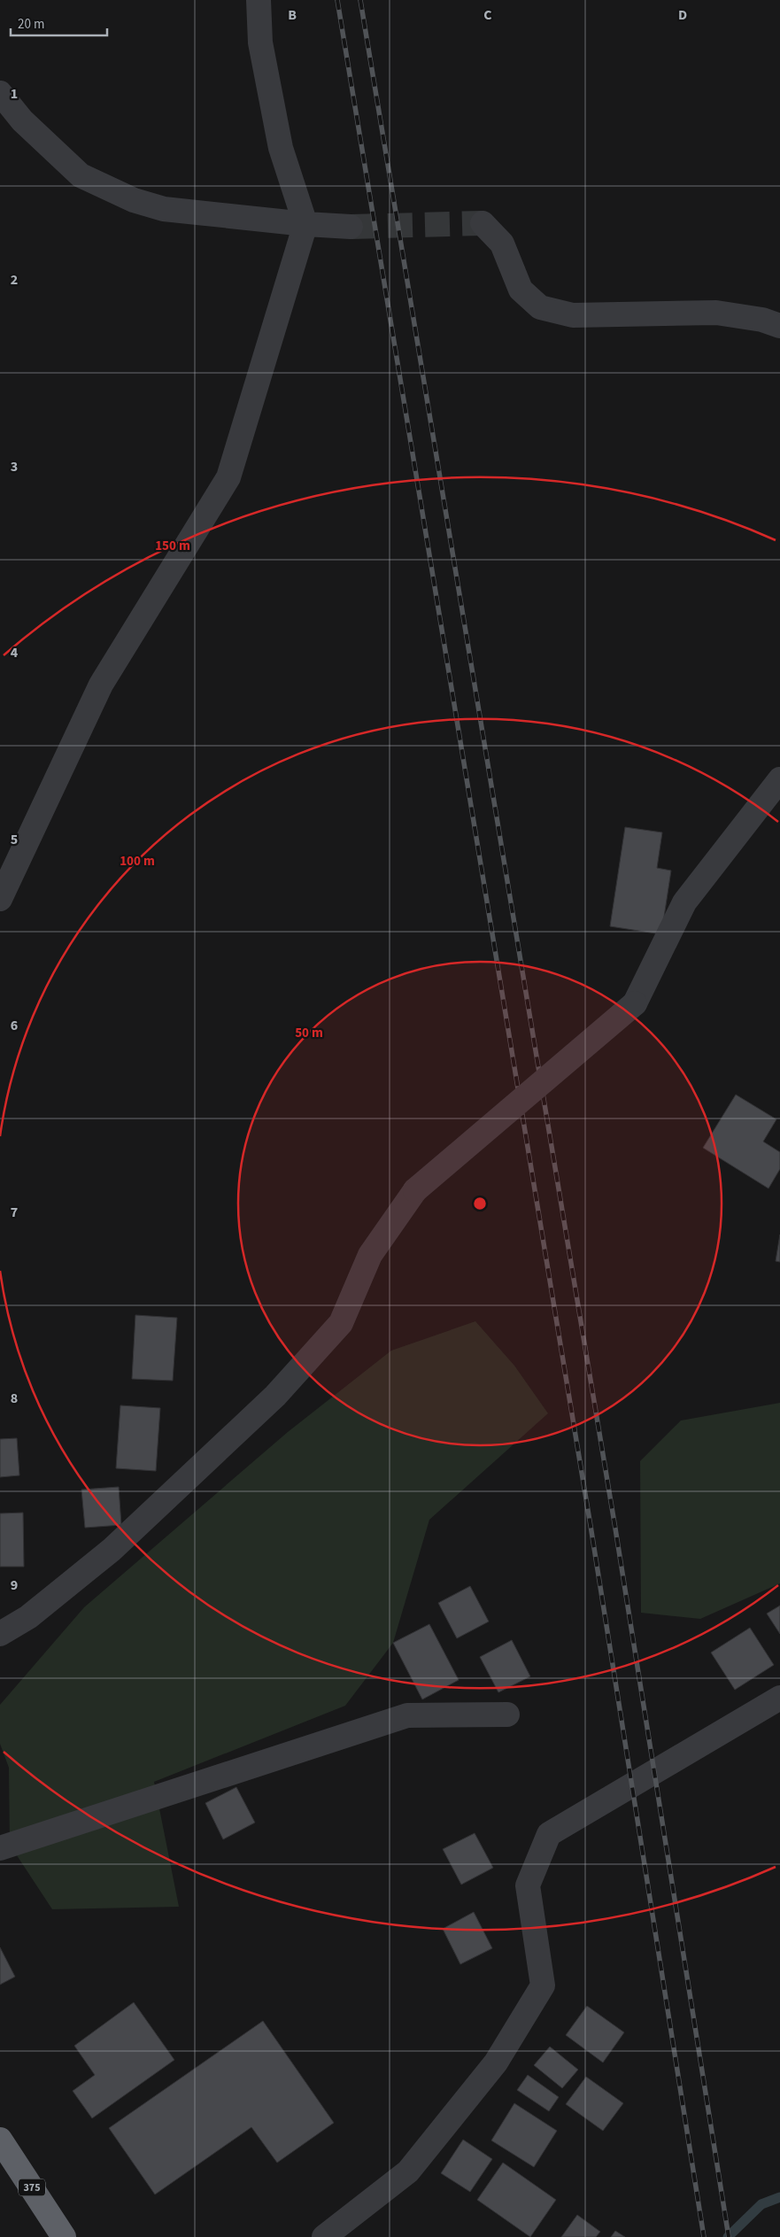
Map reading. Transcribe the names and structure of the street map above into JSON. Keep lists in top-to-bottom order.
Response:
{
  "streets": {
    "highway": ["375"]
  },
  "scale_bar": "20 m",
  "grid": {
    "columns": ["B", "C", "D"],
    "rows": [
      "1",
      "2",
      "3",
      "4",
      "5",
      "6",
      "7",
      "8",
      "9"
    ]
  },
  "rings": ["150 m", "100 m", "50 m"]
}
